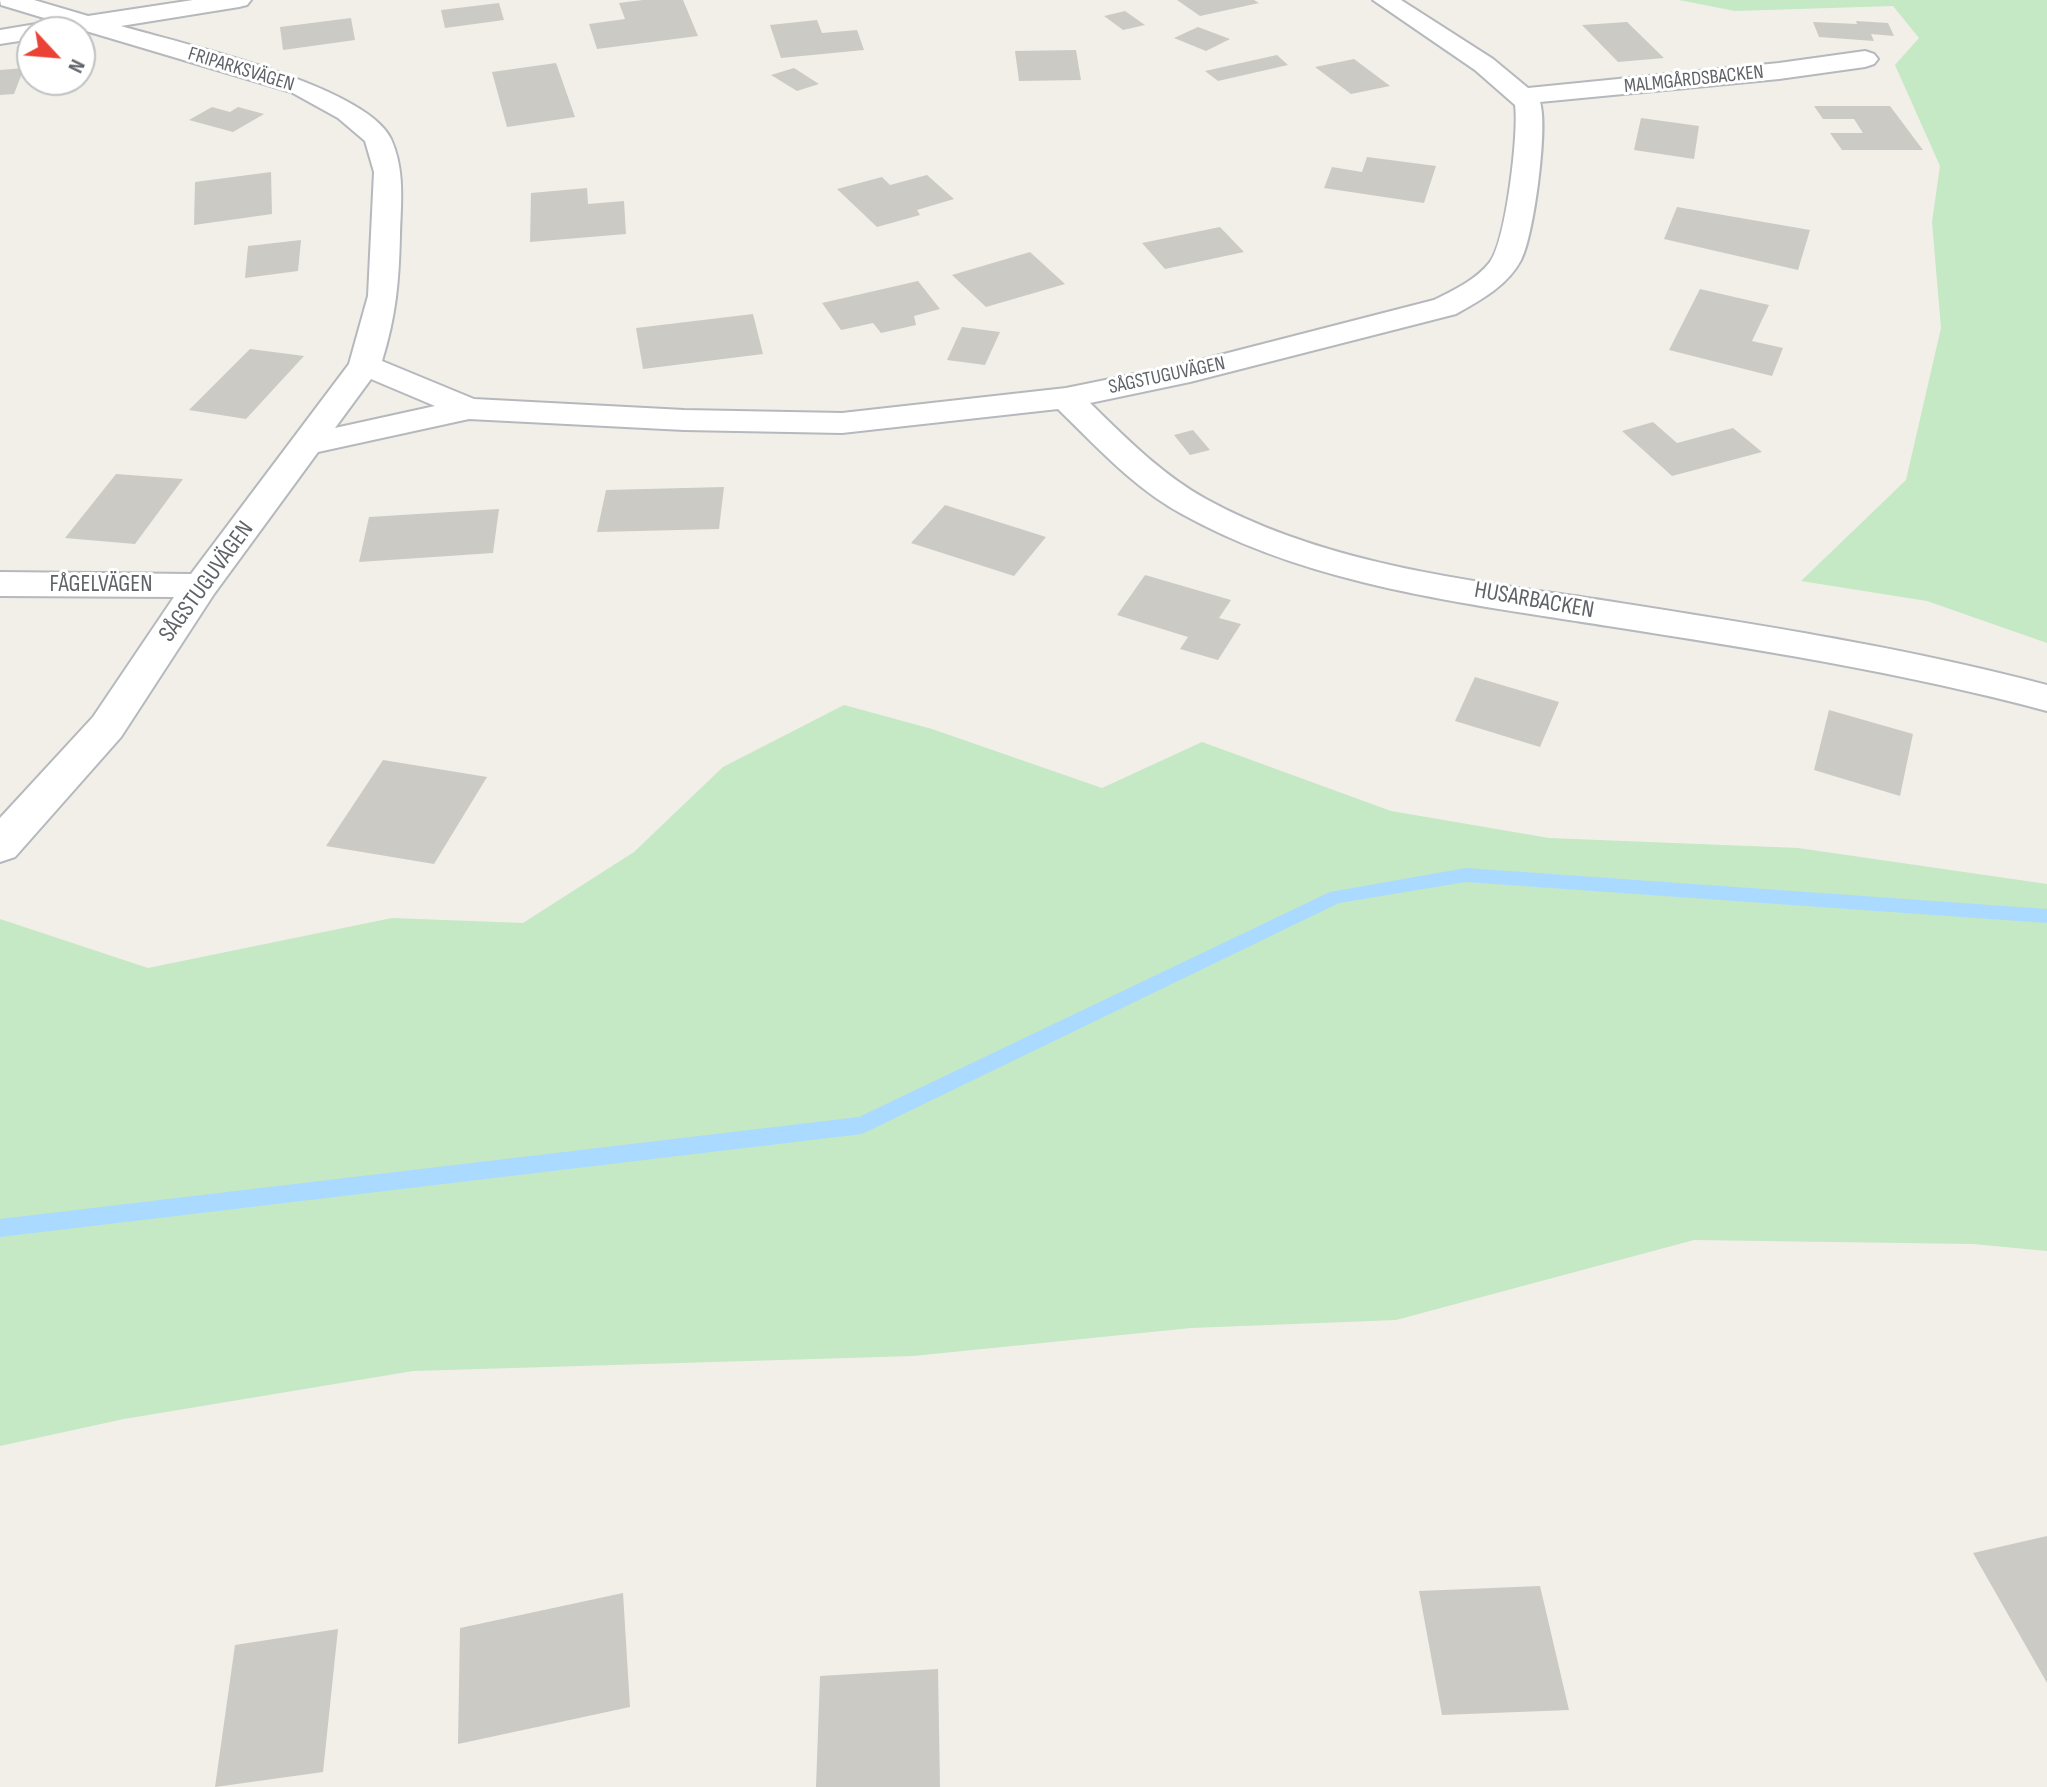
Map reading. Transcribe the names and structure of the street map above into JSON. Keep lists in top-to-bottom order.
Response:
{
  "streets": {
    "street": [
      "FRIPARKSVÄGEN",
      "MALMGÅRDSBACKEN",
      "SÅGSTUGUVÄGEN",
      "FÅGELVÄGEN",
      "HUSARBACKEN"
    ]
  },
  "crossings": [
    ["FRIPARKSVÄGEN", "SÅGSTUGUVÄGEN"],
    ["MALMGÅRDSBACKEN", "SÅGSTUGUVÄGEN"],
    ["SÅGSTUGUVÄGEN", "FÅGELVÄGEN"],
    ["SÅGSTUGUVÄGEN", "HUSARBACKEN"]
  ],
  "north": "bottom right"
}
